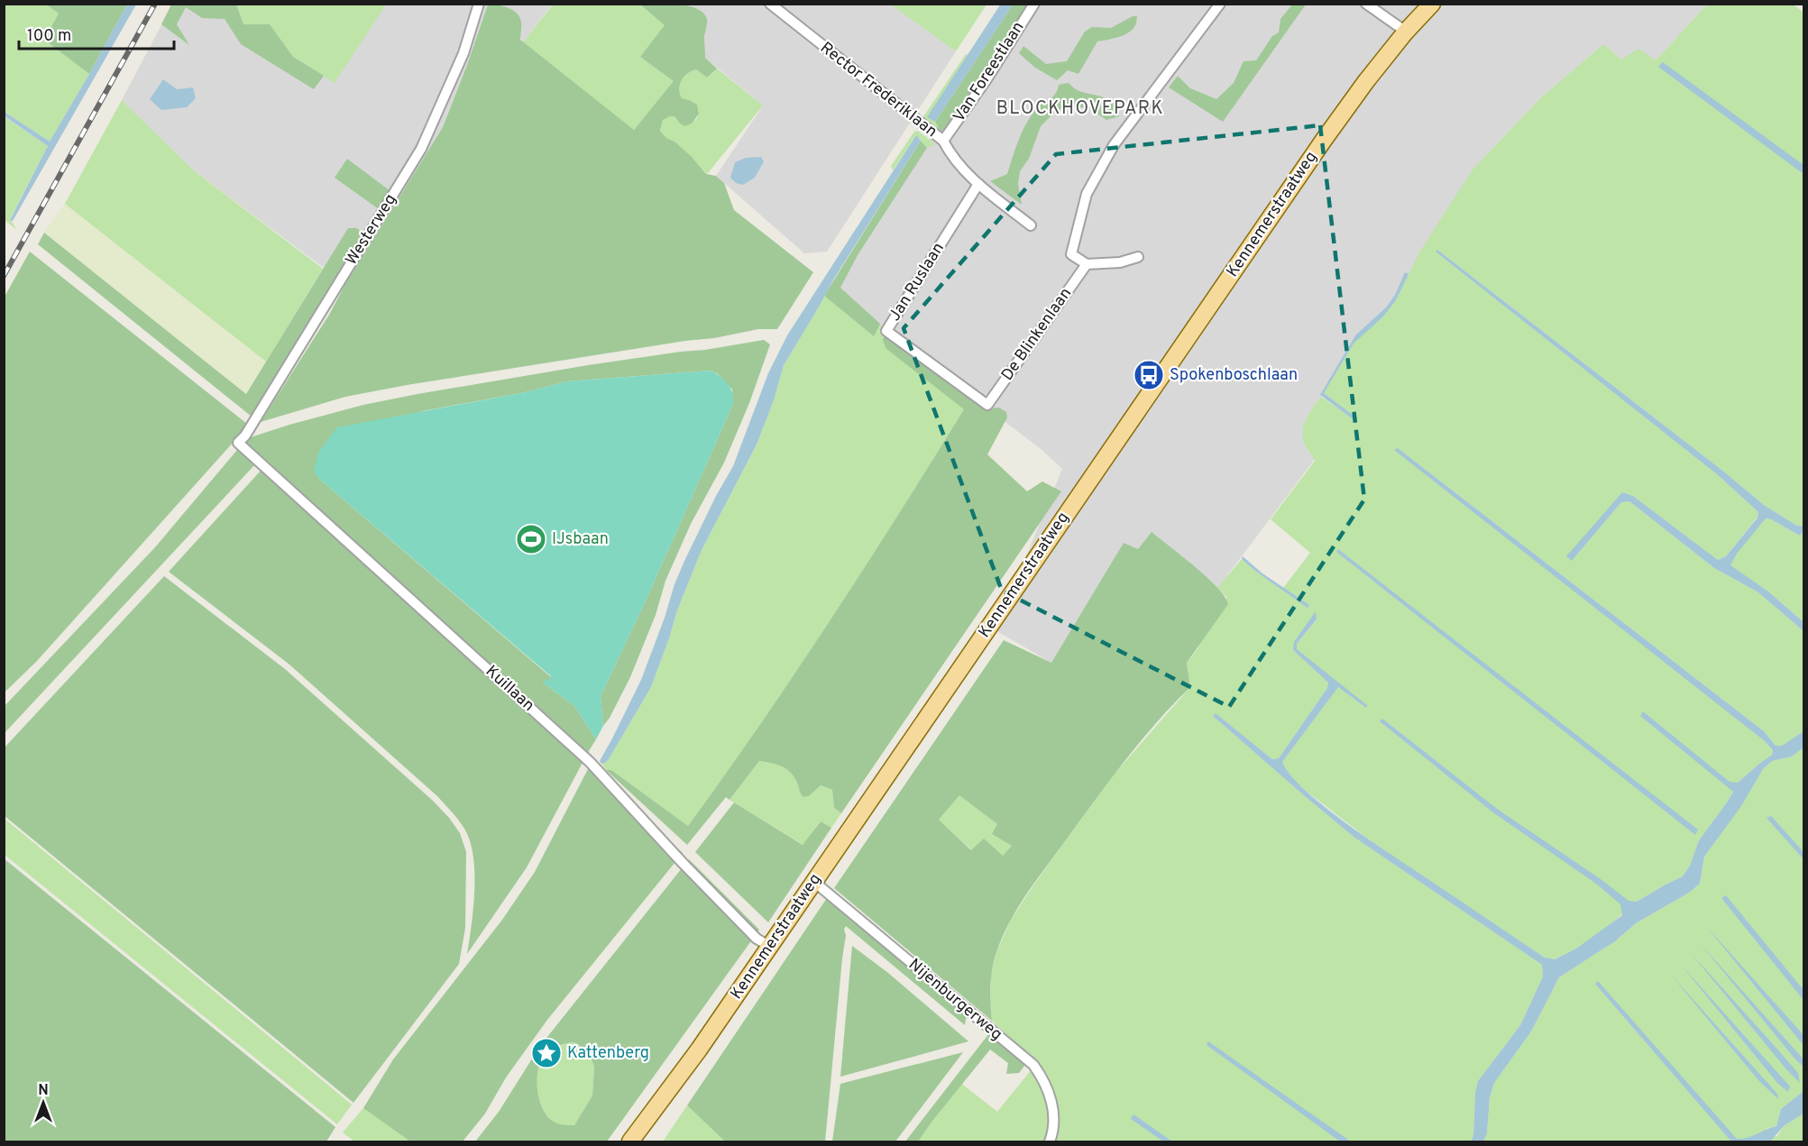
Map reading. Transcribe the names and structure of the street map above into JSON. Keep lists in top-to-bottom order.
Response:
{
  "streets": {
    "main road": ["Kennemerstraatweg"],
    "street": [
      "Van Foreestlaan",
      "Rector Frederiklaan",
      "Westerweg",
      "Jan Ruslaan",
      "De Blinkenlaan",
      "Kuillaan",
      "Nijenburgerweg"
    ]
  },
  "crossings": [
    ["Van Foreestlaan", "Rector Frederiklaan"],
    ["Rector Frederiklaan", "Jan Ruslaan"],
    ["Kennemerstraatweg", "Kuillaan"],
    ["Kennemerstraatweg", "Nijenburgerweg"],
    ["Westerweg", "Kuillaan"],
    ["Jan Ruslaan", "De Blinkenlaan"]
  ],
  "districts": ["BLOCKHOVEPARK"],
  "places": {
    "bus stop": ["Spokenboschlaan"],
    "sports": ["IJsbaan"],
    "place": ["Kattenberg"]
  },
  "scale_bar": "100 m",
  "north": "top"
}
